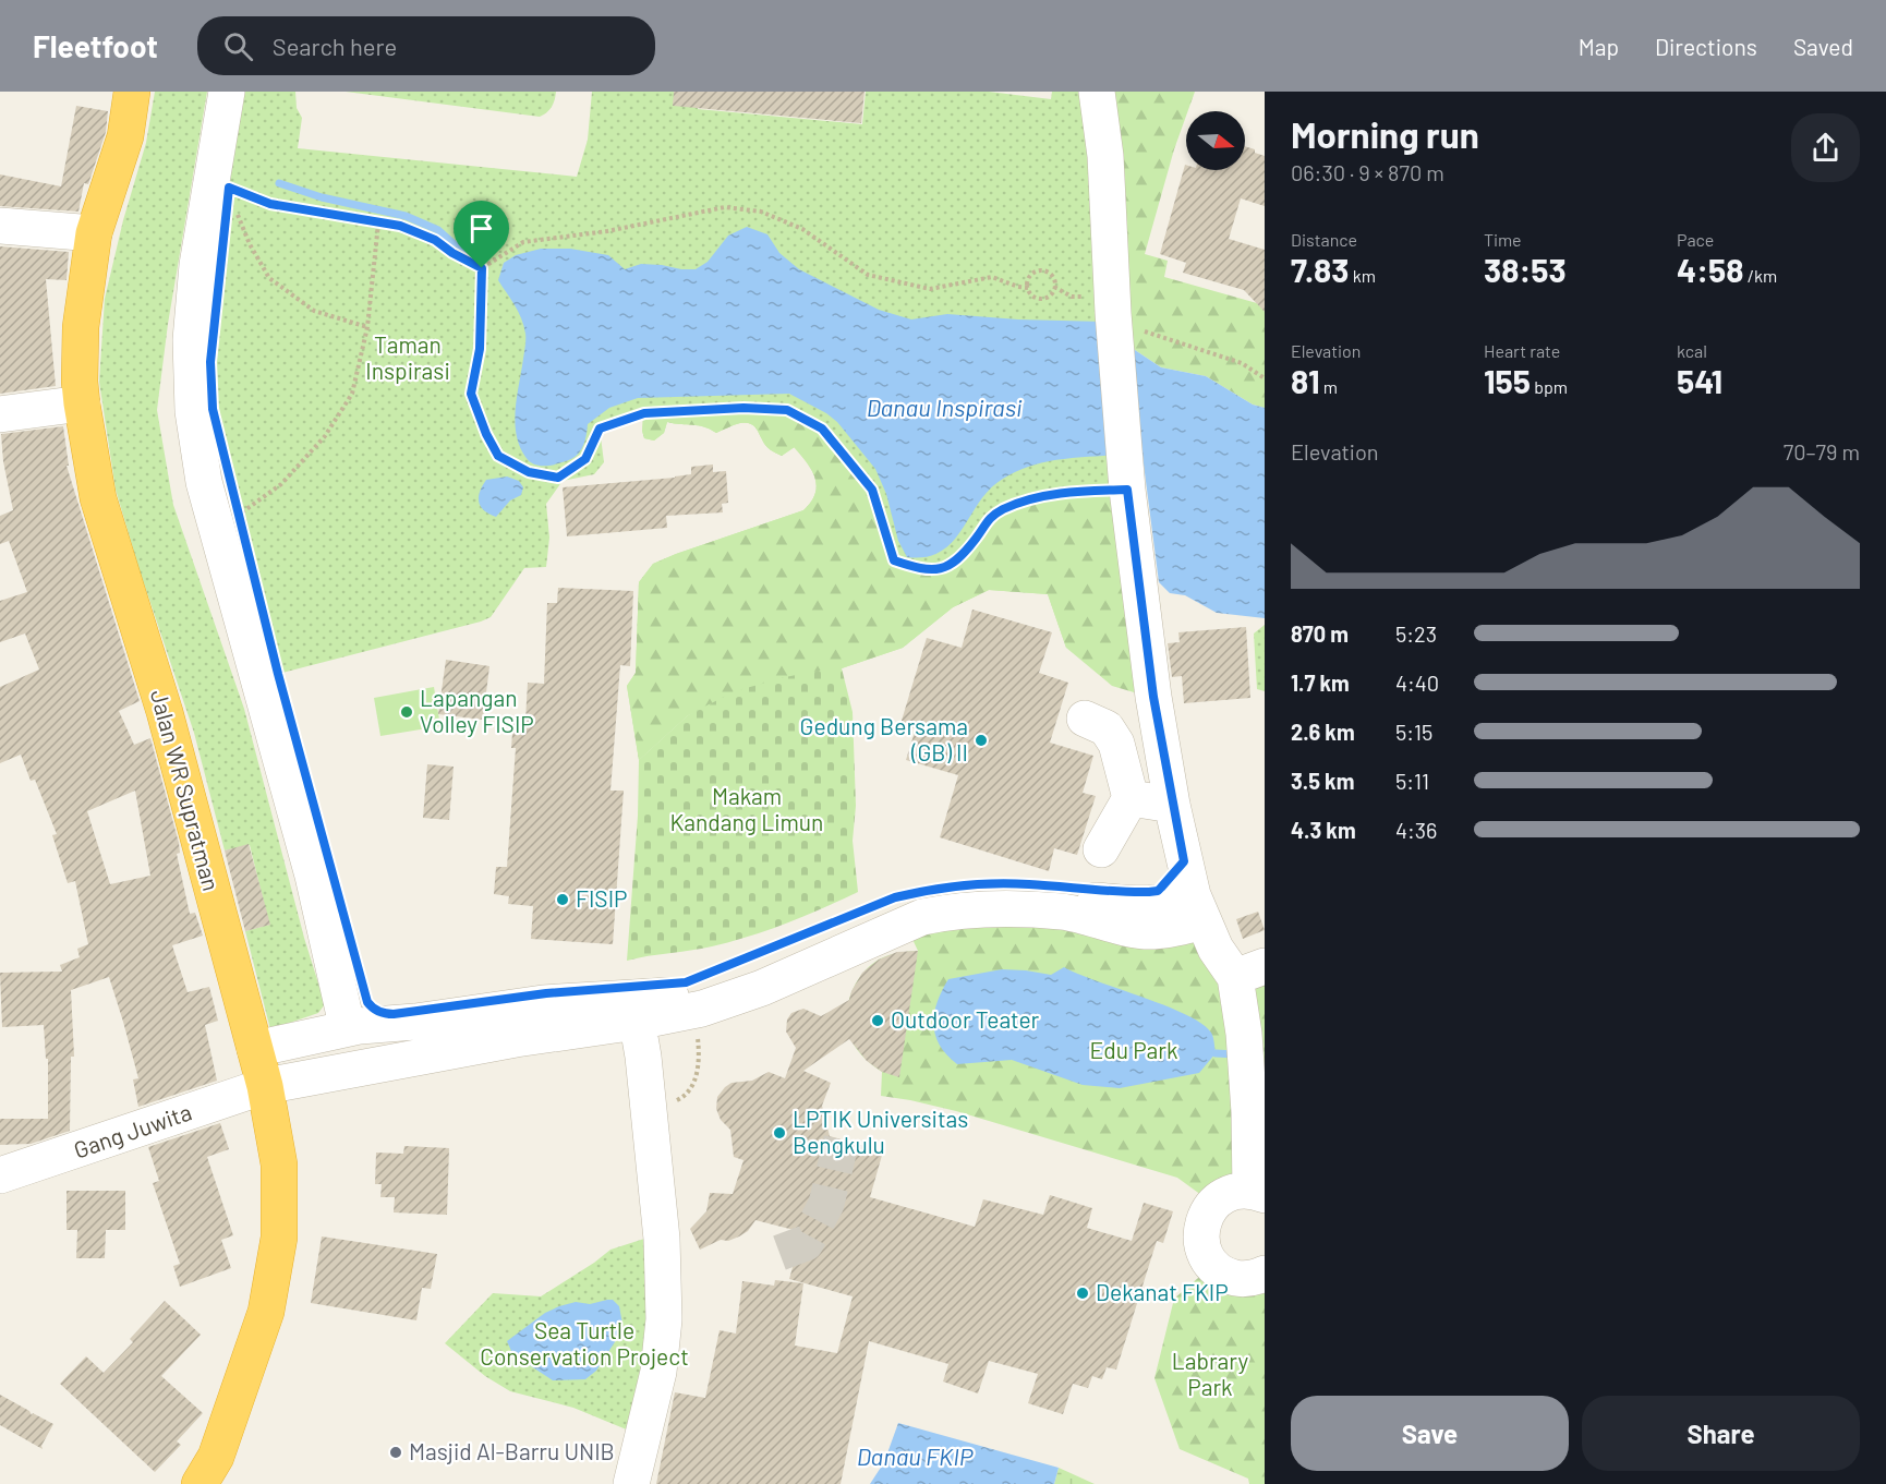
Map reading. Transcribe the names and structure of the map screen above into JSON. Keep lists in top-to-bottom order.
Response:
{
  "streets": {
    "highway": ["Jalan WR Supratman"],
    "street": ["Gang Juwita"]
  },
  "crossings": [
    ["Jalan WR Supratman", "Gang Juwita"]
  ],
  "water": ["Danau Inspirasi", "Danau FKIP"],
  "parks": [
    "Taman Inspirasi",
    "Makam Kandang Limun",
    "Edu Park",
    "Sea Turtle Conservation Project",
    "Labrary Park"
  ],
  "places": [
    "Lapangan Volley FISIP",
    "Gedung Bersama (GB) II",
    "FISIP",
    "Outdoor Teater",
    "LPTIK Universitas Bengkulu",
    "Dekanat FKIP",
    "Masjid Al-Barru UNIB"
  ],
  "north": "right",
  "page": {
    "header": "Fleetfoot",
    "search": "Search here",
    "nav": ["Map", "Directions", "Saved"],
    "heading": ["Morning run", "06:30 · 9 × 870 m"],
    "stats": [
      ["Distance", "7.83 km"],
      ["Time", "38:53"],
      ["Pace", "4:58 /km"],
      ["Elevation", "81 m"],
      ["Heart rate", "155 bpm"],
      ["kcal", "541"]
    ],
    "chart": ["Elevation", "70–79 m"],
    "list": [
      {
        "name": "870 m",
        "note": "5:23"
      },
      {
        "name": "1.7 km",
        "note": "4:40"
      },
      {
        "name": "2.6 km",
        "note": "5:15"
      },
      {
        "name": "3.5 km",
        "note": "5:11"
      },
      {
        "name": "4.3 km",
        "note": "4:36"
      }
    ],
    "buttons": ["Save", "Share"]
  }
}
